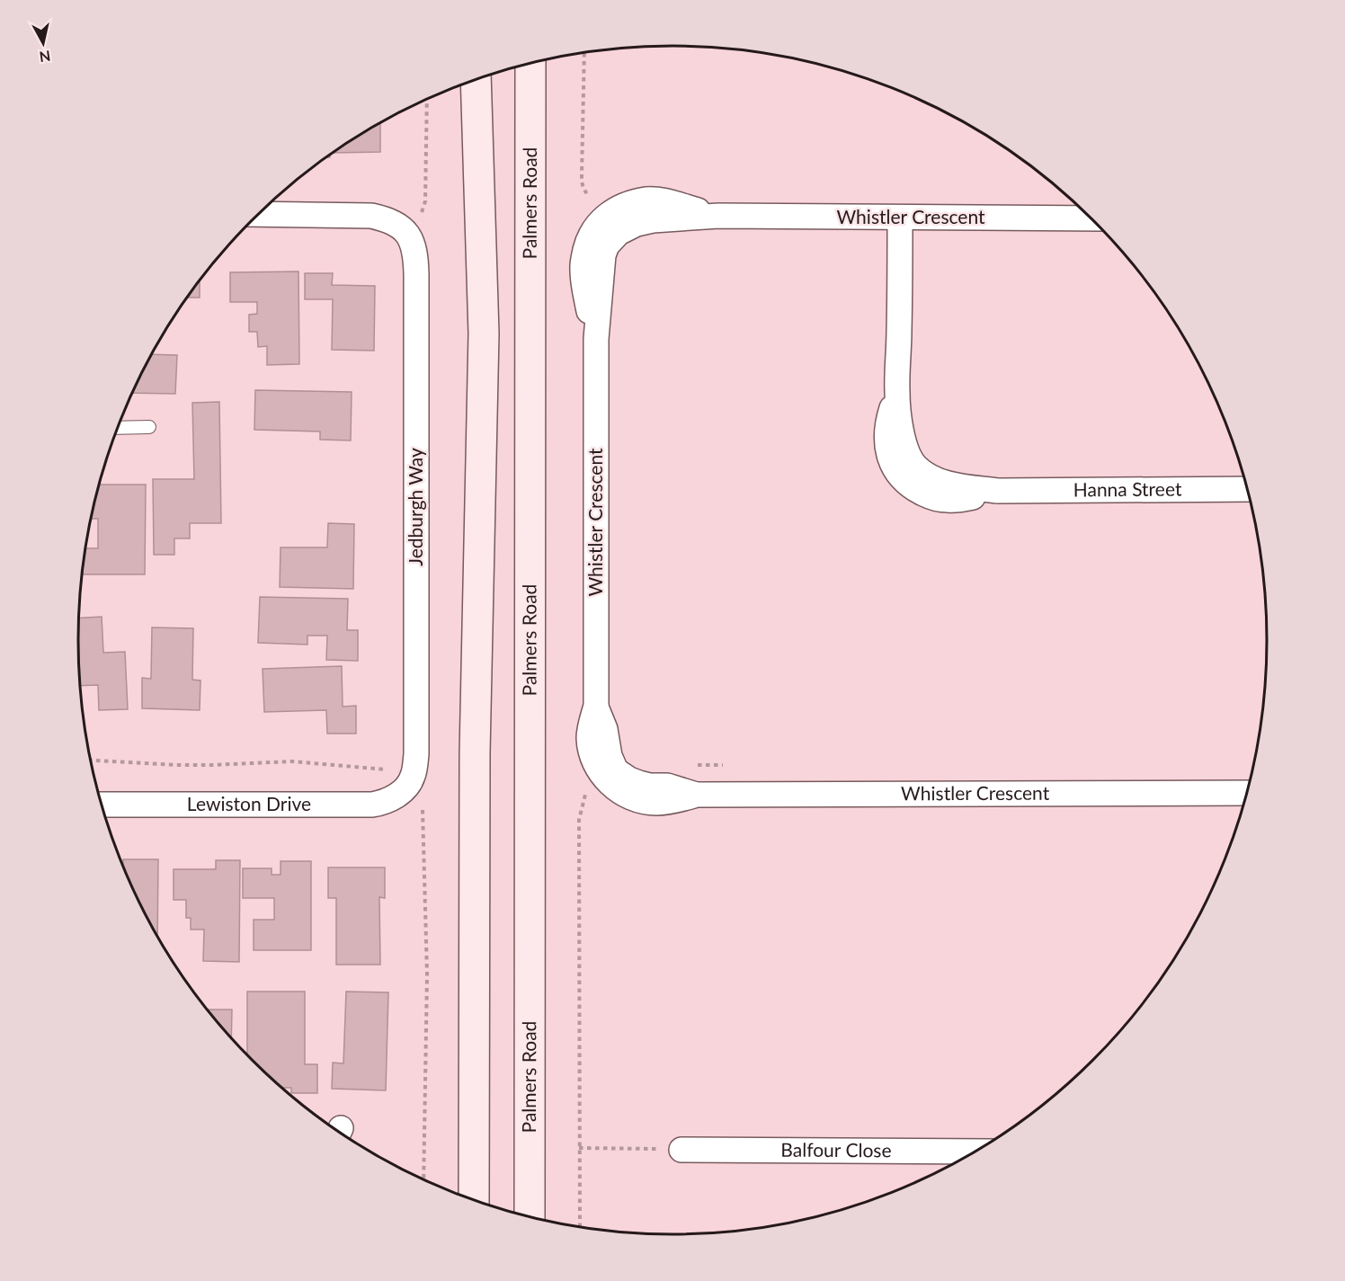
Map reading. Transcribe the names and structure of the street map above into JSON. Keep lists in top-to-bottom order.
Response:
{
  "streets": {
    "main road": ["Palmers Road"],
    "street": [
      "Whistler Crescent",
      "Hanna Street",
      "Jedburgh Way",
      "Lewiston Drive",
      "Balfour Close"
    ]
  },
  "crossings": [
    ["Whistler Crescent", "Hanna Street"],
    ["Jedburgh Way", "Lewiston Drive"]
  ],
  "north": "bottom"
}
